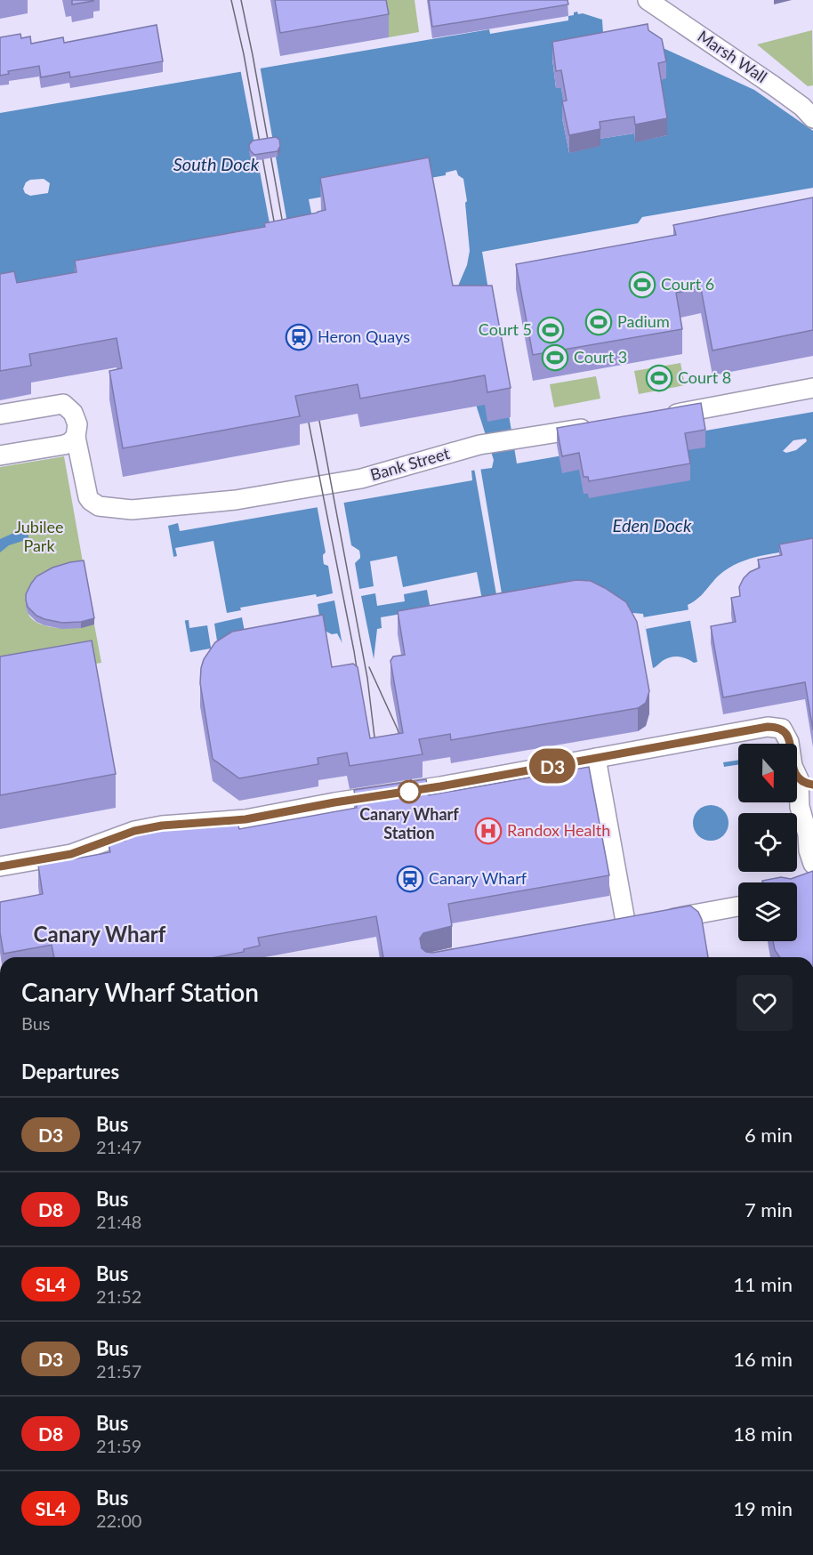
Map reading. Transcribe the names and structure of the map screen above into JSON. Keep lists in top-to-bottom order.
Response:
{
  "streets": {
    "street": ["Marsh Wall", "Bank Street"]
  },
  "districts": ["Canary Wharf"],
  "water": ["South Dock", "Eden Dock"],
  "parks": ["Jubilee Park"],
  "places": {
    "sports": [
      "Court 6",
      "Padium",
      "Court 5",
      "Court 3",
      "Court 8"
    ],
    "station": ["Heron Quays", "Canary Wharf"],
    "other": ["Canary Wharf Station"],
    "hospital": ["Randox Health"]
  },
  "lines": ["bus line D3"],
  "north": "bottom",
  "page": {
    "on_map": "D3",
    "heading": [
      ["Canary Wharf Station", "Bus"],
      "Departures"
    ],
    "list": [
      {
        "mark": "D3",
        "name": "Bus",
        "note": "21:47",
        "value": "6 min"
      },
      {
        "mark": "D8",
        "name": "Bus",
        "note": "21:48",
        "value": "7 min"
      },
      {
        "mark": "SL4",
        "name": "Bus",
        "note": "21:52",
        "value": "11 min"
      },
      {
        "mark": "D3",
        "name": "Bus",
        "note": "21:57",
        "value": "16 min"
      },
      {
        "mark": "D8",
        "name": "Bus",
        "note": "21:59",
        "value": "18 min"
      },
      {
        "mark": "SL4",
        "name": "Bus",
        "note": "22:00",
        "value": "19 min"
      }
    ]
  }
}
